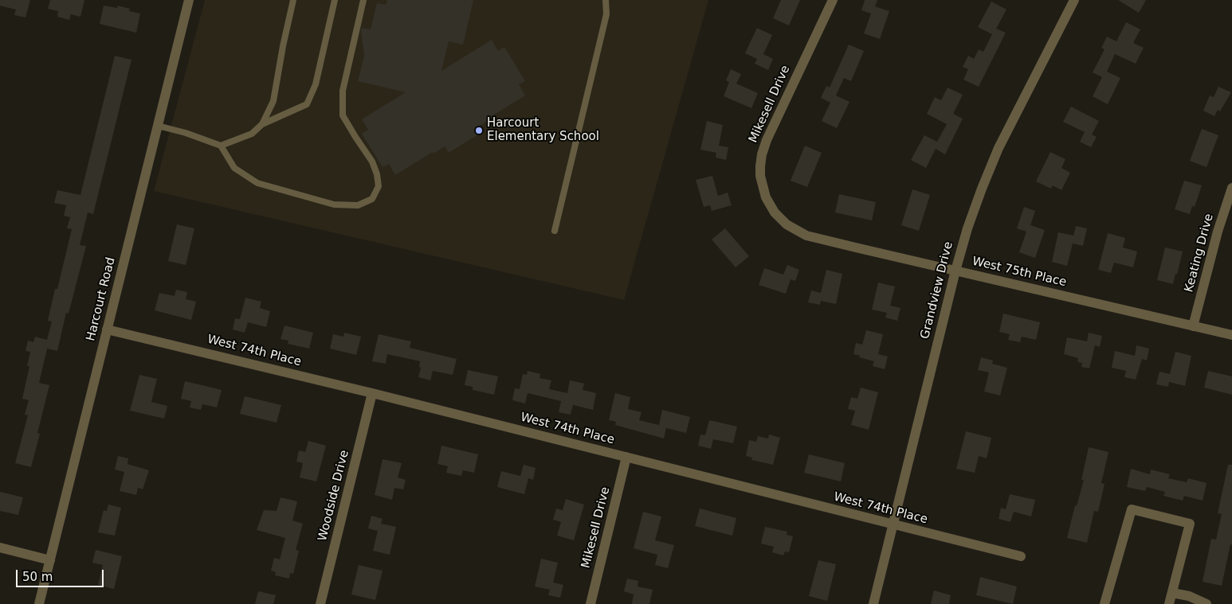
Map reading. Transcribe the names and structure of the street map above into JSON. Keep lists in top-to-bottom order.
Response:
{
  "streets": {
    "street": [
      "Mikesell Drive",
      "Keating Drive",
      "West 75th Place",
      "Grandview Drive",
      "Harcourt Road",
      "West 74th Place",
      "Woodside Drive"
    ]
  },
  "crossings": [
    ["Mikesell Drive", "West 75th Place"],
    ["Mikesell Drive", "West 74th Place"],
    ["Keating Drive", "West 75th Place"],
    ["West 75th Place", "Grandview Drive"],
    ["Grandview Drive", "West 74th Place"],
    ["Harcourt Road", "West 74th Place"],
    ["West 74th Place", "Woodside Drive"]
  ],
  "places": ["Harcourt Elementary School"],
  "scale_bar": "50 m"
}
